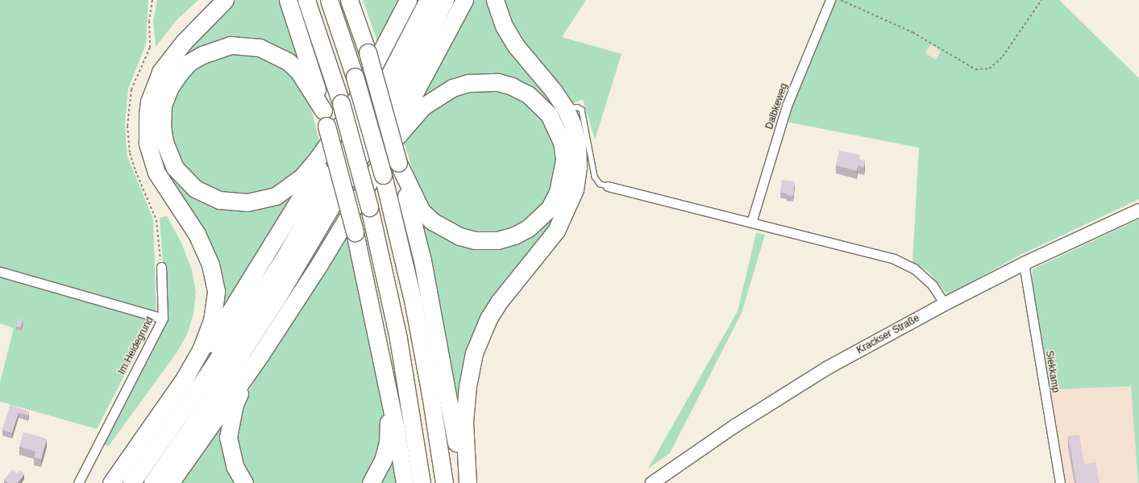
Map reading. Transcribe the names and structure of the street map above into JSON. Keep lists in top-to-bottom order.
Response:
{
  "streets": {
    "street": [
      "Dalbkeweg",
      "Krackser Straße",
      "Im Heidegrund",
      "Siekkamp"
    ]
  },
  "crossings": [
    ["Krackser Straße", "Siekkamp"]
  ]
}
